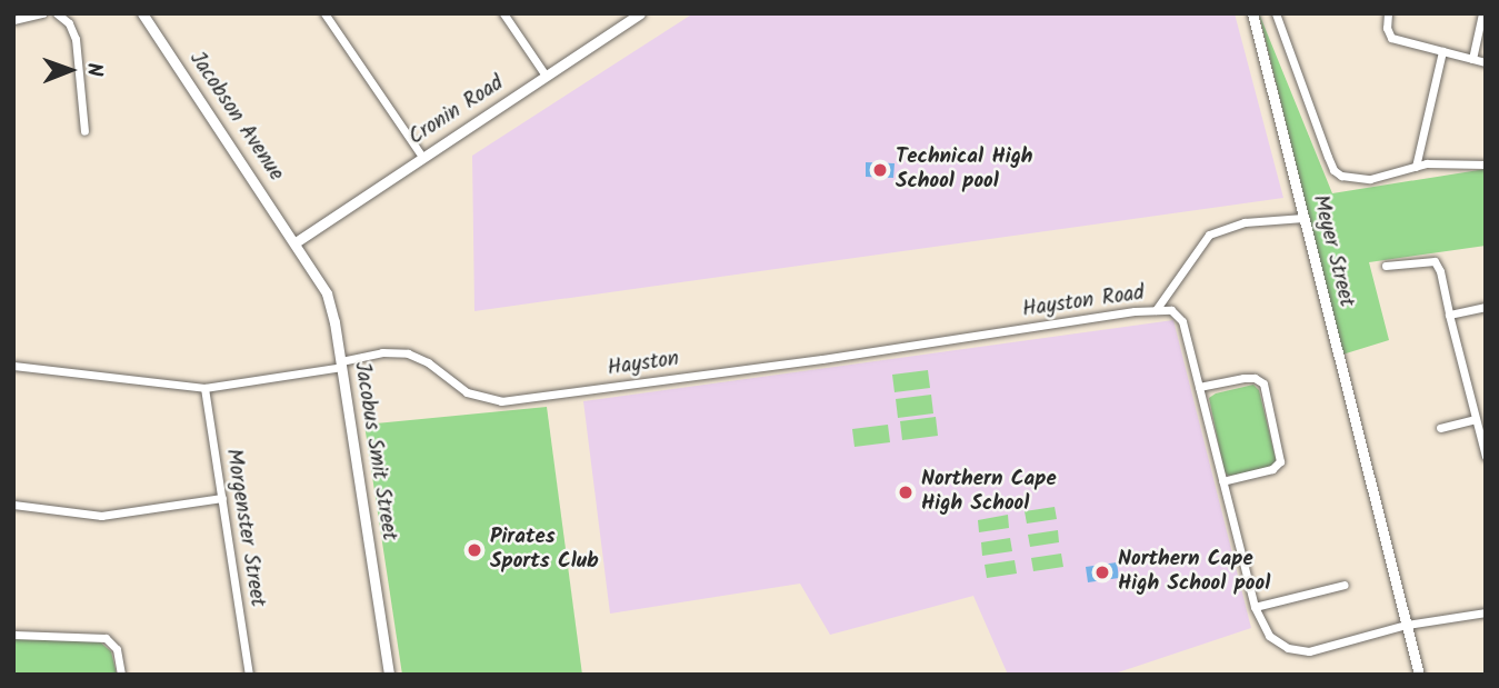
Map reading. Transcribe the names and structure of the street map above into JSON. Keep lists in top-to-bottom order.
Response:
{
  "streets": {
    "street": [
      "Cronin Road",
      "Jacobson Avenue",
      "Meyer Street",
      "Hayston Road",
      "Hayston",
      "Jacobus Smit Street",
      "Morgenster Street"
    ]
  },
  "crossings": [
    ["Cronin Road", "Jacobson Avenue"],
    ["Cronin Road", "Jacobus Smit Street"],
    ["Jacobson Avenue", "Jacobus Smit Street"],
    ["Meyer Street", "Hayston Road"],
    ["Hayston Road", "Hayston"],
    ["Hayston", "Jacobus Smit Street"],
    ["Hayston", "Morgenster Street"]
  ],
  "places": [
    "Technical High School pool",
    "Northern Cape High School",
    "Pirates Sports Club",
    "Northern Cape High School pool"
  ],
  "north": "right"
}
